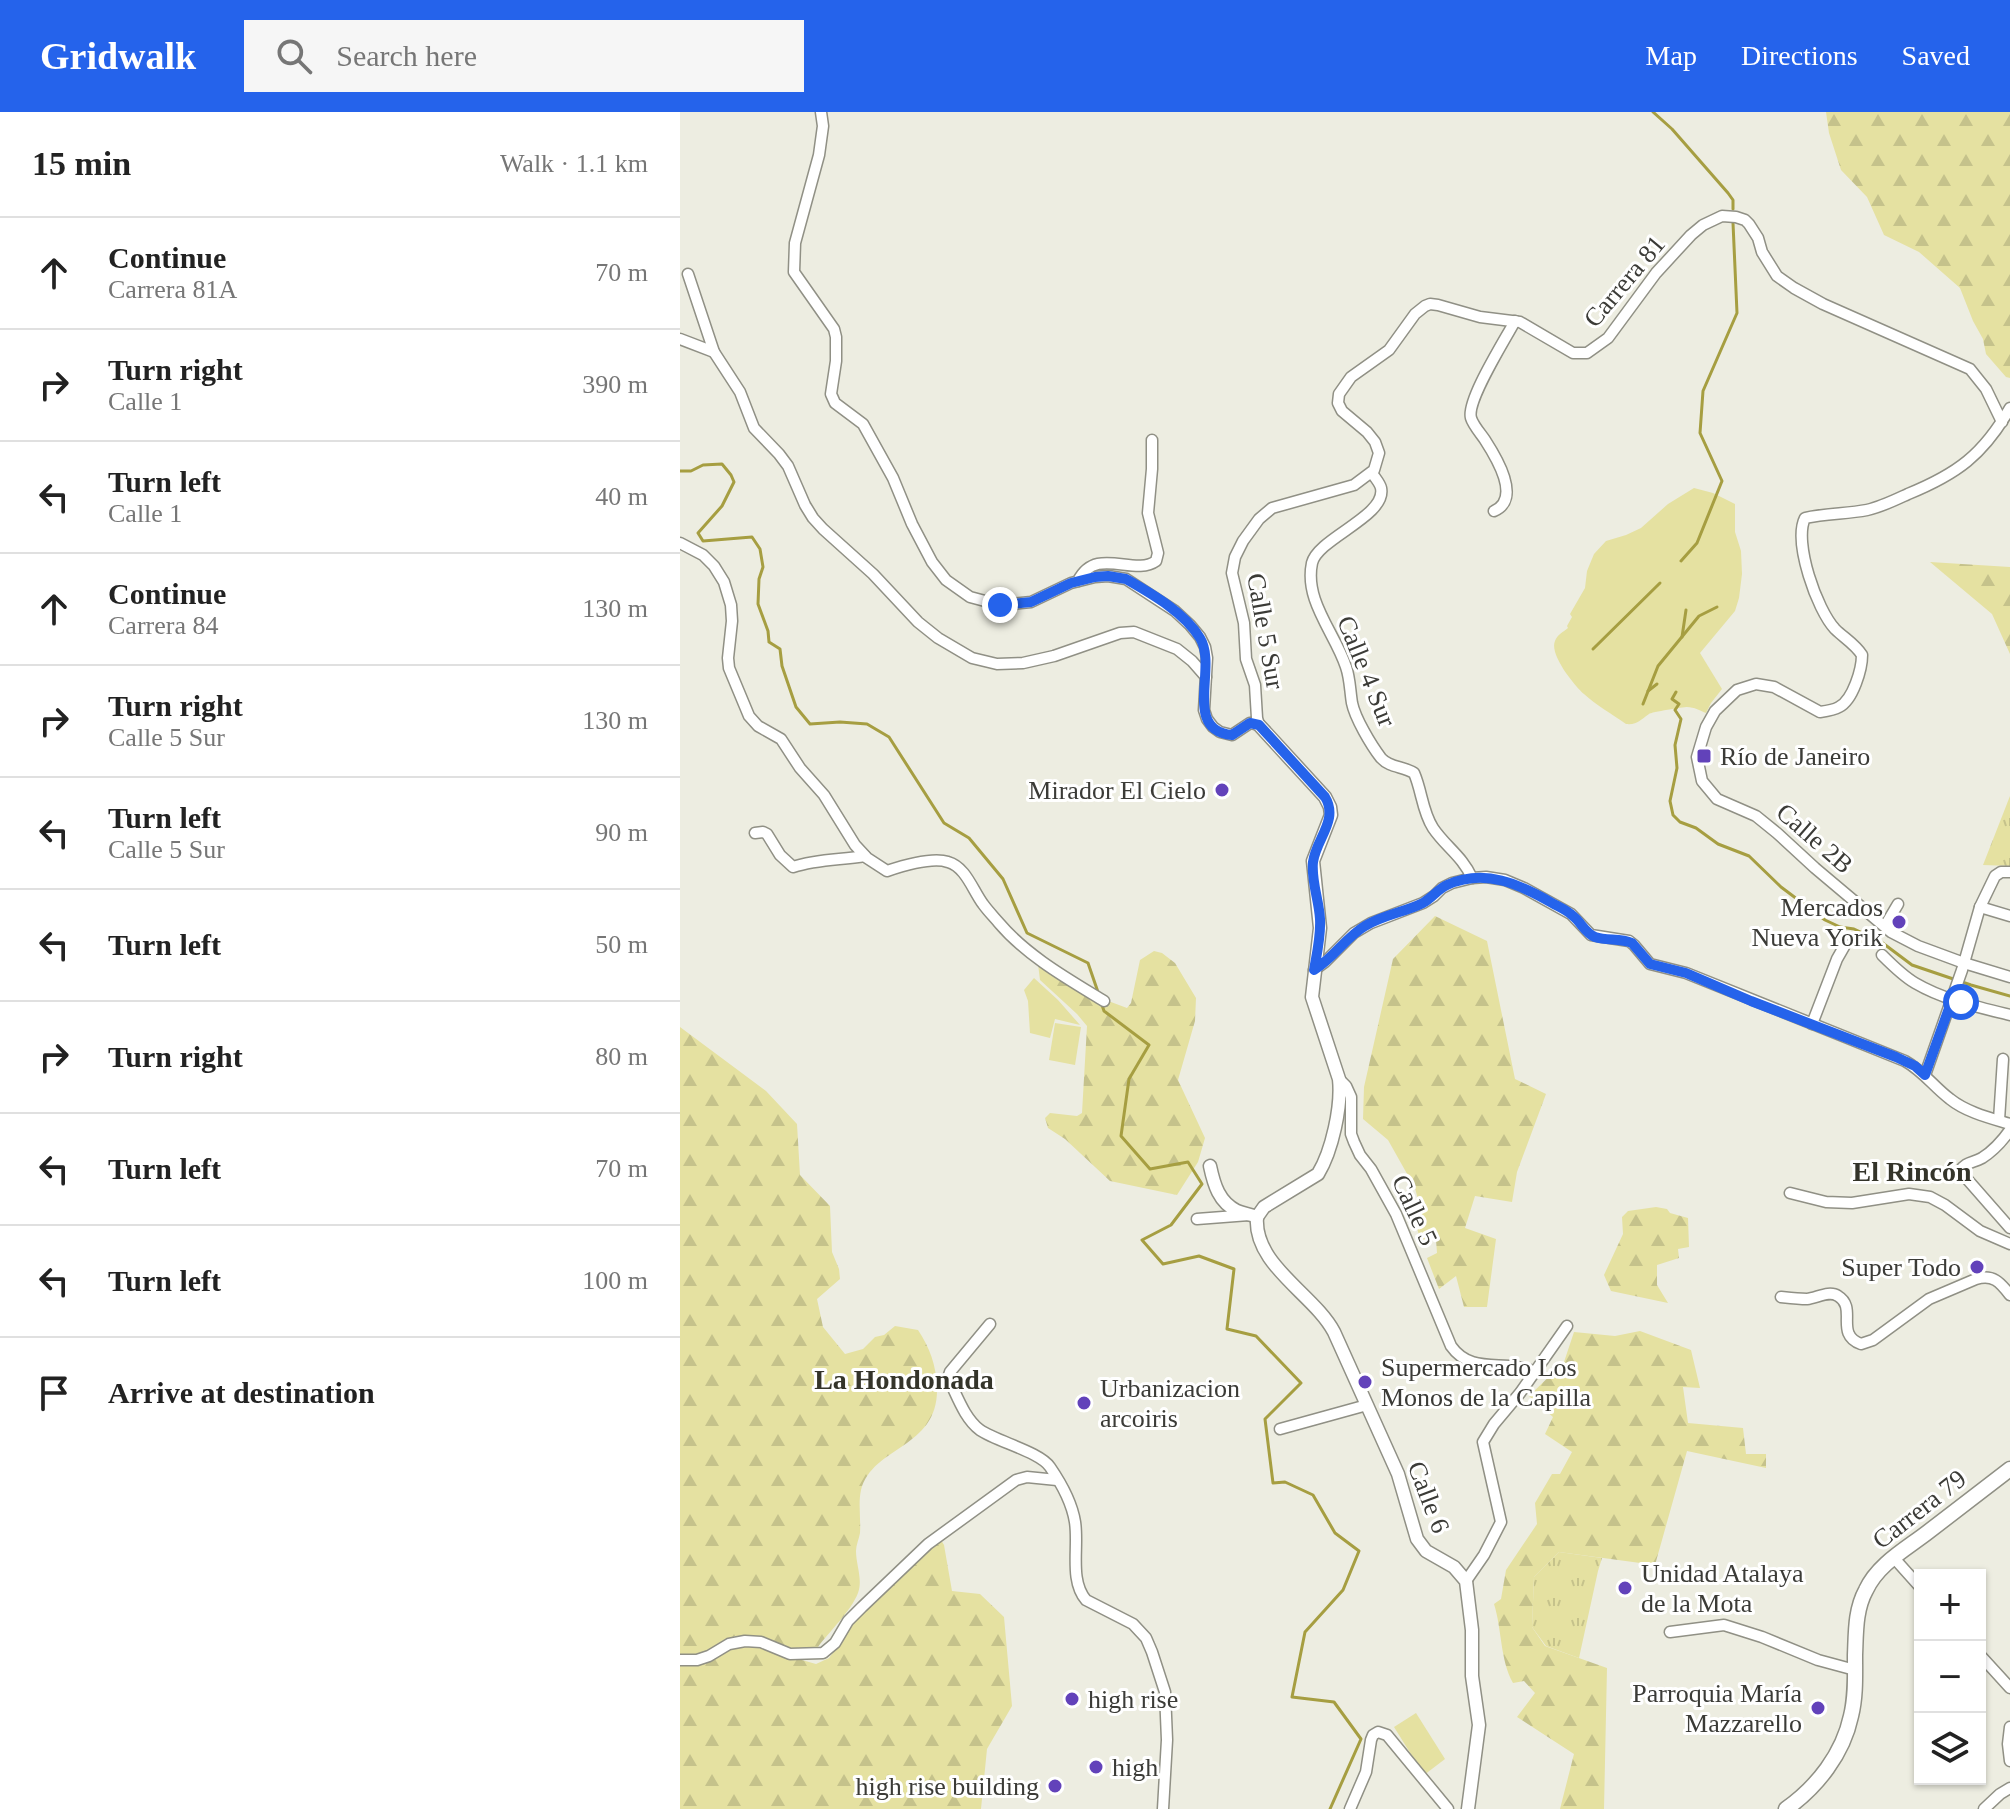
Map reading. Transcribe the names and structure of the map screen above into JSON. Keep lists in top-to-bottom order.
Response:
{
  "streets": {
    "main road": ["Carrera 79"],
    "street": [
      "Carrera 81",
      "Calle 5 Sur",
      "Calle 4 Sur",
      "Calle 2B",
      "Calle 5",
      "Calle 6"
    ]
  },
  "crossings": [
    ["Carrera 81", "Calle 5 Sur"],
    ["Carrera 81", "Calle 4 Sur"],
    ["Carrera 81", "Calle 2B"],
    ["Calle 5 Sur", "Calle 4 Sur"],
    ["Calle 5 Sur", "Calle 5"]
  ],
  "districts": ["El Rincón", "La Hondonada"],
  "places": {
    "transit": ["Río de Janeiro"],
    "other": [
      "Mirador El Cielo",
      "Mercados Nueva Yorik",
      "Super Todo",
      "Supermercado Los Monos de la Capilla",
      "Urbanizacion arcoiris",
      "Unidad Atalaya de la Mota",
      "high rise",
      "Parroquia María Mazzarello",
      "high",
      "high rise building"
    ]
  },
  "page": {
    "header": "Gridwalk",
    "search": "Search here",
    "nav": ["Map", "Directions", "Saved"],
    "heading": ["15 min", "Walk · 1.1 km"],
    "list": [
      ["Continue", "Carrera 81A", "70 m"],
      ["Turn right", "Calle 1", "390 m"],
      ["Turn left", "Calle 1", "40 m"],
      ["Continue", "Carrera 84", "130 m"],
      ["Turn right", "Calle 5 Sur", "130 m"],
      ["Turn left", "Calle 5 Sur", "90 m"],
      ["Turn left", "50 m"],
      ["Turn right", "80 m"],
      ["Turn left", "70 m"],
      ["Turn left", "100 m"],
      "Arrive at destination"
    ],
    "map_buttons": ["+", "−"]
  }
}
